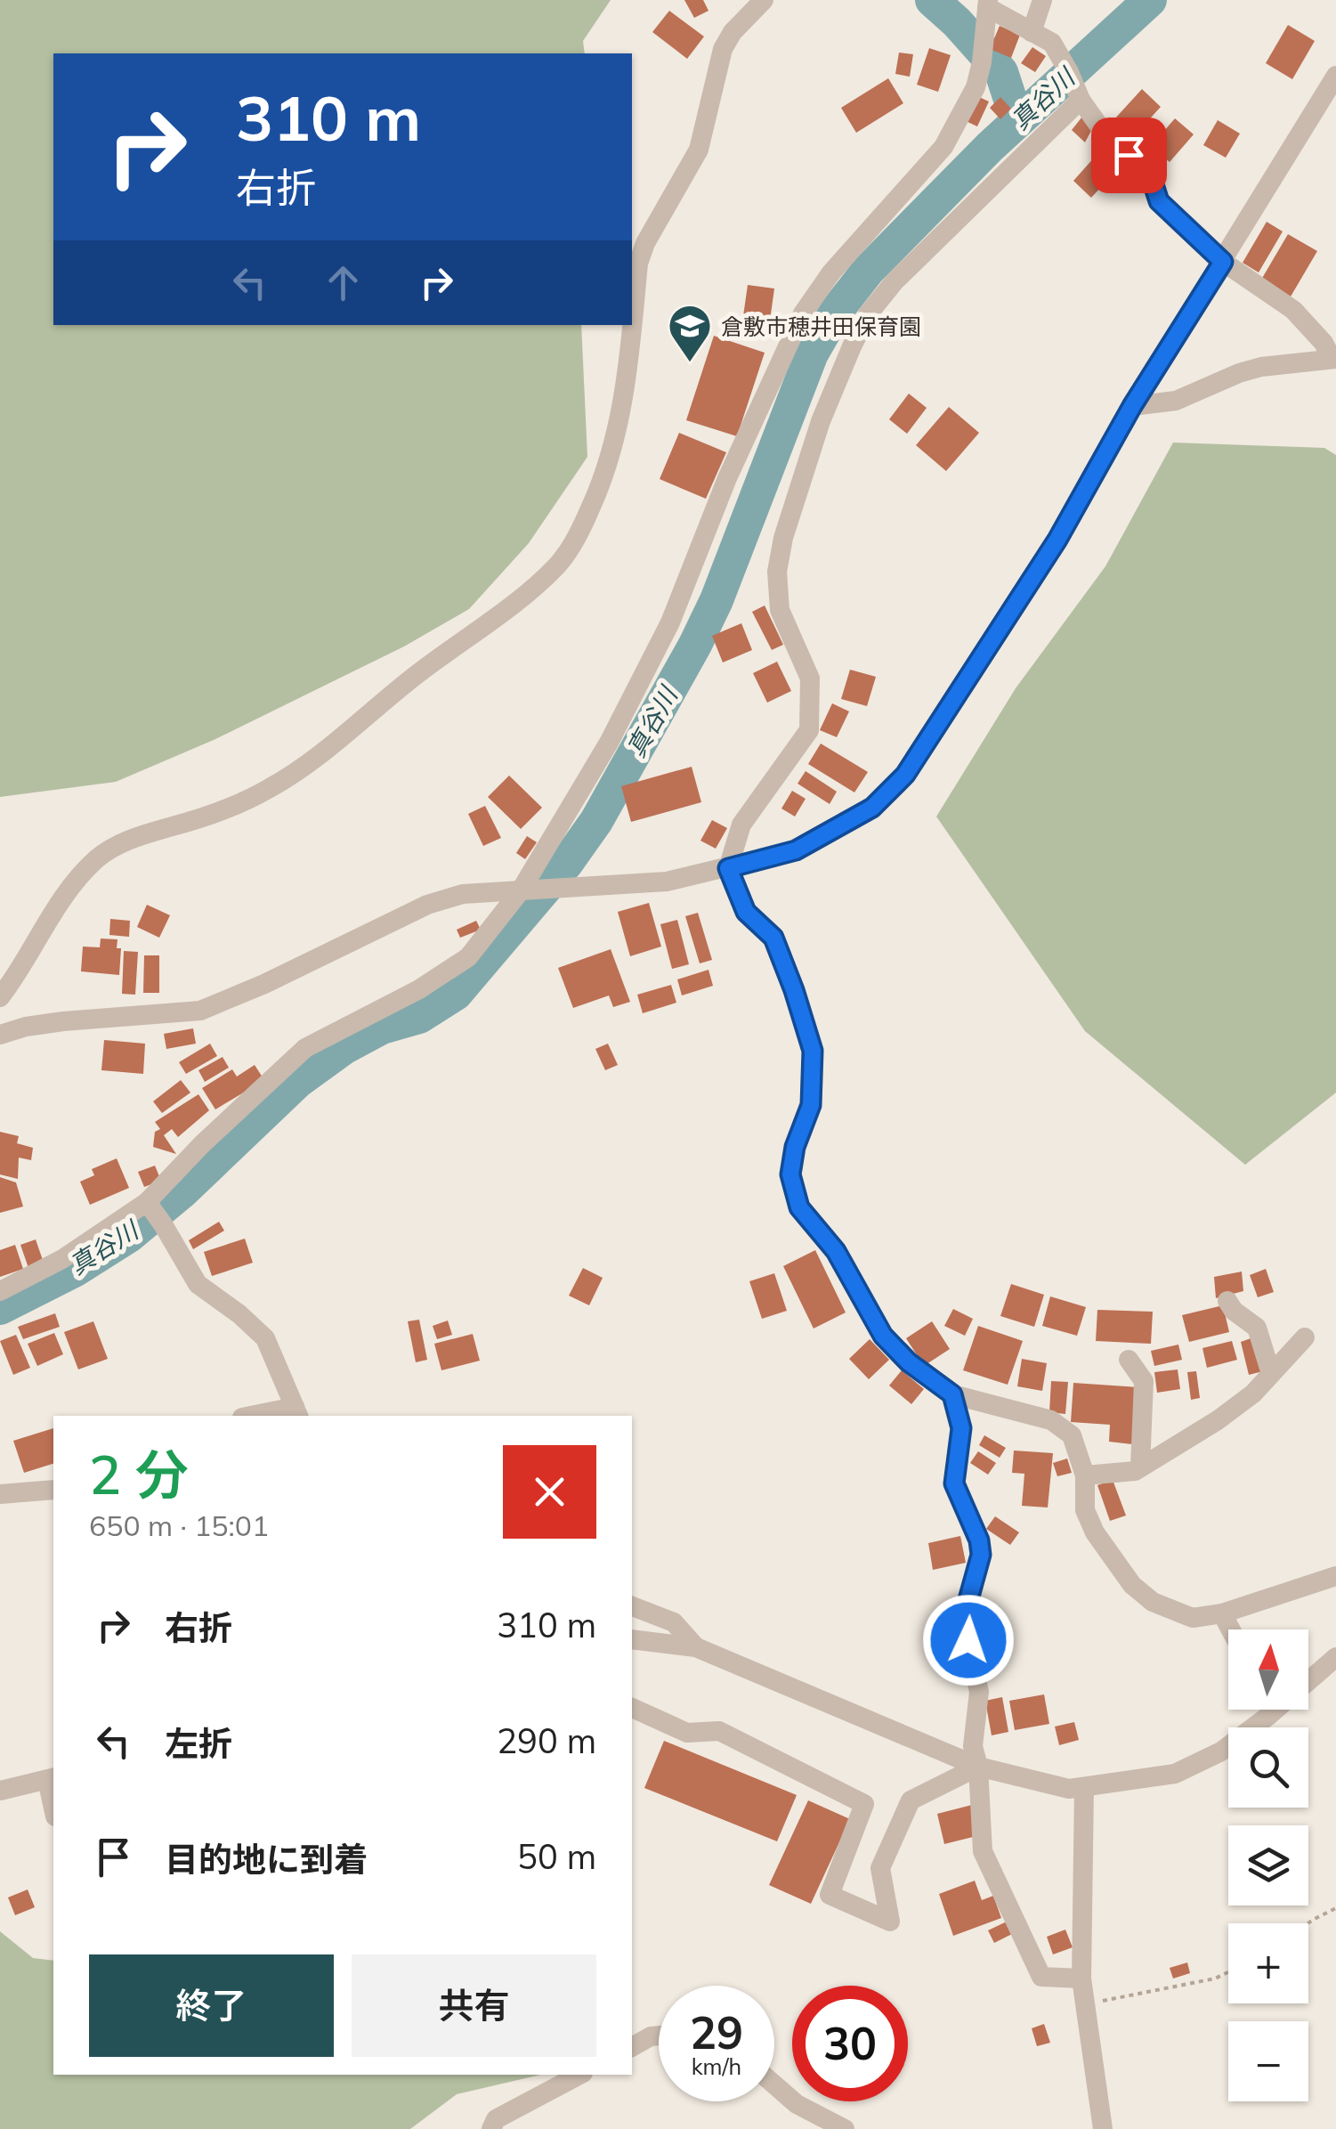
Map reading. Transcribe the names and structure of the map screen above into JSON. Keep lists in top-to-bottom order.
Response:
{
  "water": ["真谷川"],
  "places": {
    "school or university": ["倉敷市穂井田保育園"]
  },
  "north": "top",
  "page": {
    "turn": ["310 m", "右折"],
    "heading": ["2 分", "650 m · 15:01"],
    "list": [
      {
        "name": "右折",
        "value": "310 m"
      },
      {
        "name": "左折",
        "value": "290 m"
      },
      {
        "name": "目的地に到着",
        "value": "50 m"
      }
    ],
    "map_buttons": ["+", "−"],
    "buttons": ["終了", "共有"],
    "speed": "29 km/h",
    "limit": "30"
  }
}
